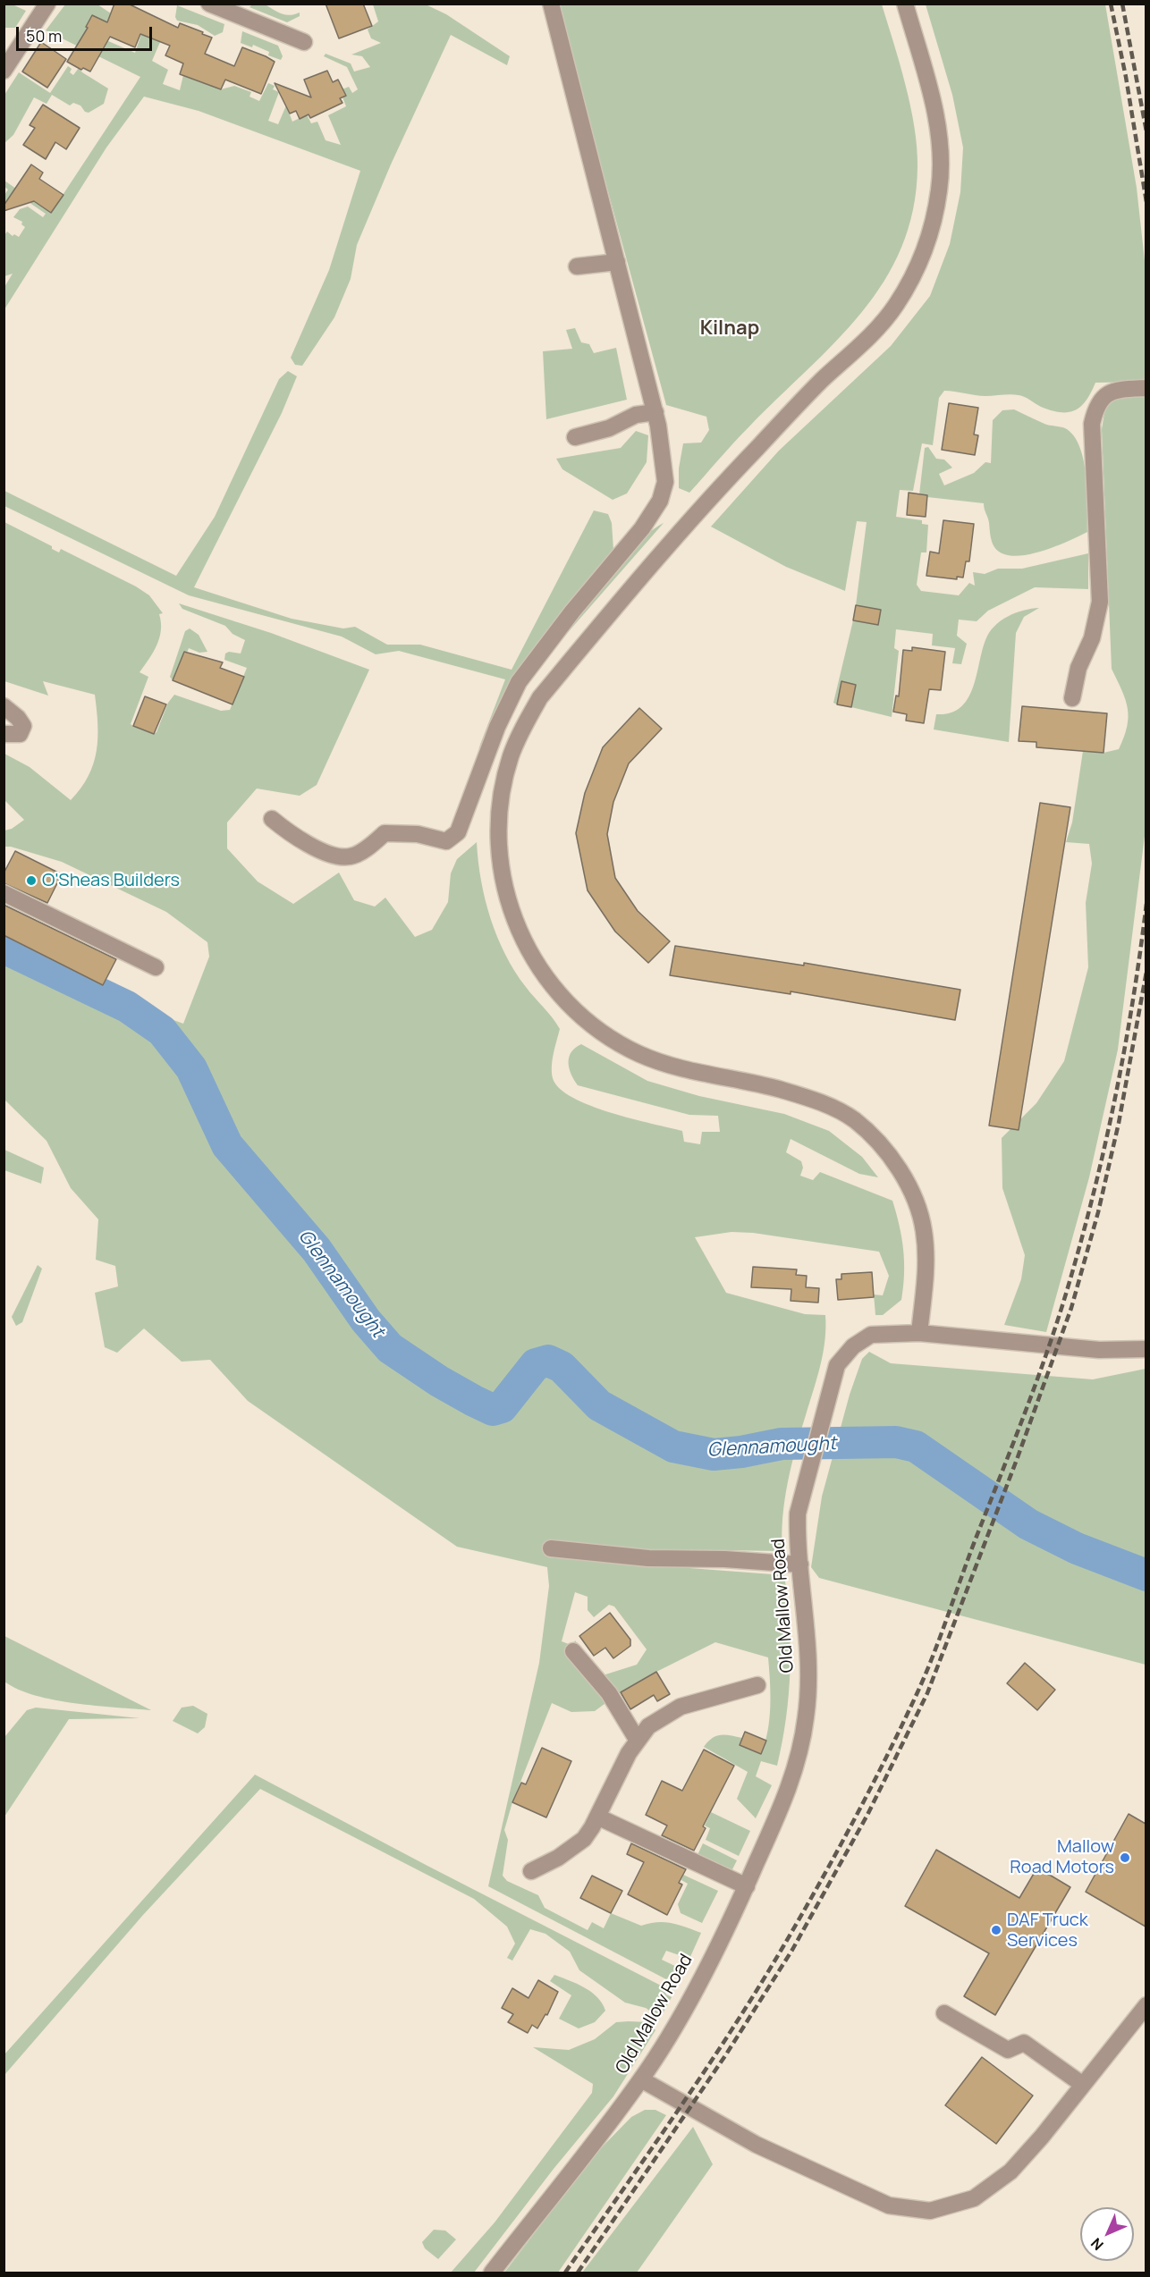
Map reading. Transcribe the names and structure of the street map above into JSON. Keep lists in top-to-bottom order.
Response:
{
  "streets": {
    "street": ["Old Mallow Road"]
  },
  "districts": ["Kilnap"],
  "water": ["Glennamought"],
  "places": ["O'Sheas Builders", "Mallow Road Motors", "DAF Truck Services"],
  "scale_bar": "50 m",
  "north": "bottom left"
}
